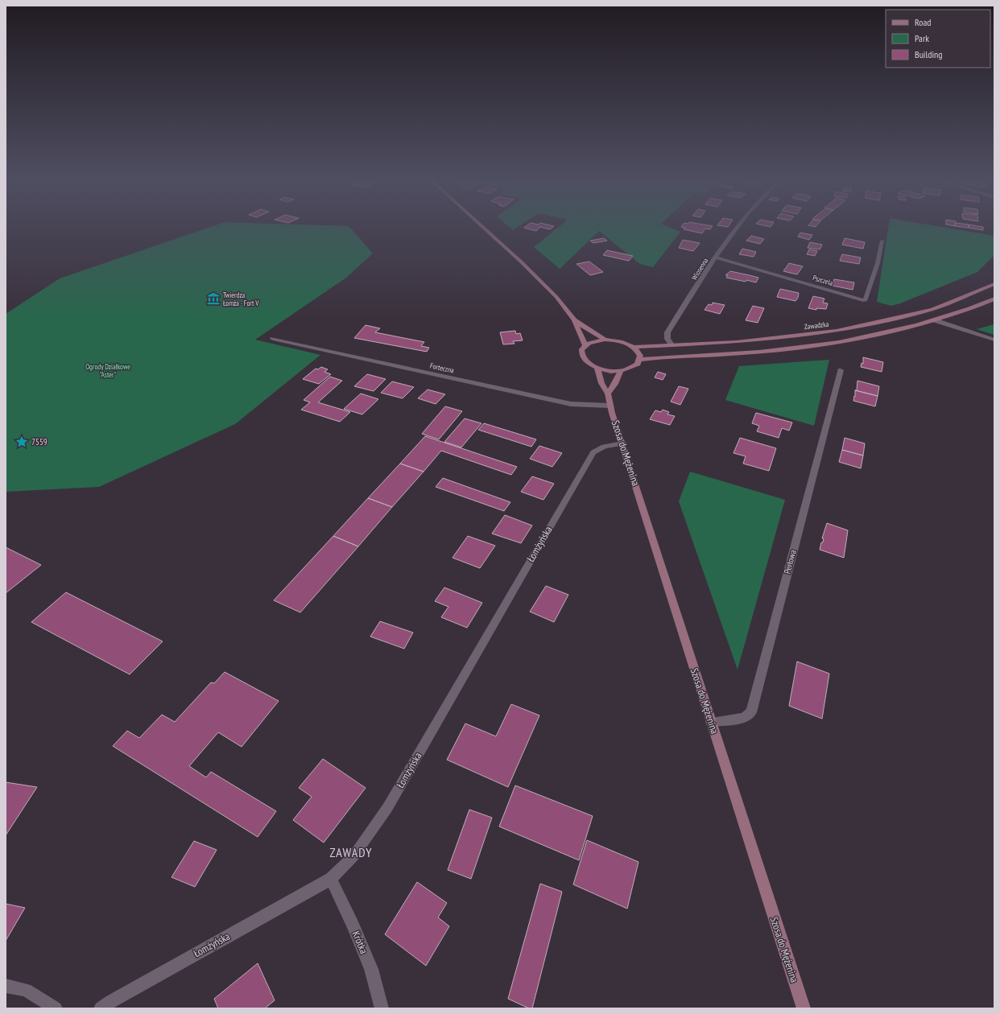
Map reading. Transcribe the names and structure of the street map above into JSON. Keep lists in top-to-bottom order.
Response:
{
  "streets": {
    "main road": ["Zawadzka", "Szosa do Mężenina"],
    "street": [
      "Wiosenna",
      "Pszczela",
      "Forteczna",
      "Łomżyńska",
      "Perłowa",
      "Krótka"
    ]
  },
  "crossings": [
    ["Wiosenna", "Pszczela"],
    ["Wiosenna", "Zawadzka"],
    ["Forteczna", "Szosa do Mężenina"],
    ["Szosa do Mężenina", "Łomżyńska"],
    ["Szosa do Mężenina", "Perłowa"],
    ["Łomżyńska", "Krótka"]
  ],
  "districts": ["ZAWADY"],
  "parks": ["Ogrody Działkowe \"Aster\""],
  "places": {
    "museum": ["Twierdza Łomża - Fort V"],
    "place": ["7559"]
  },
  "legend": ["Road", "Park", "Building"]
}
